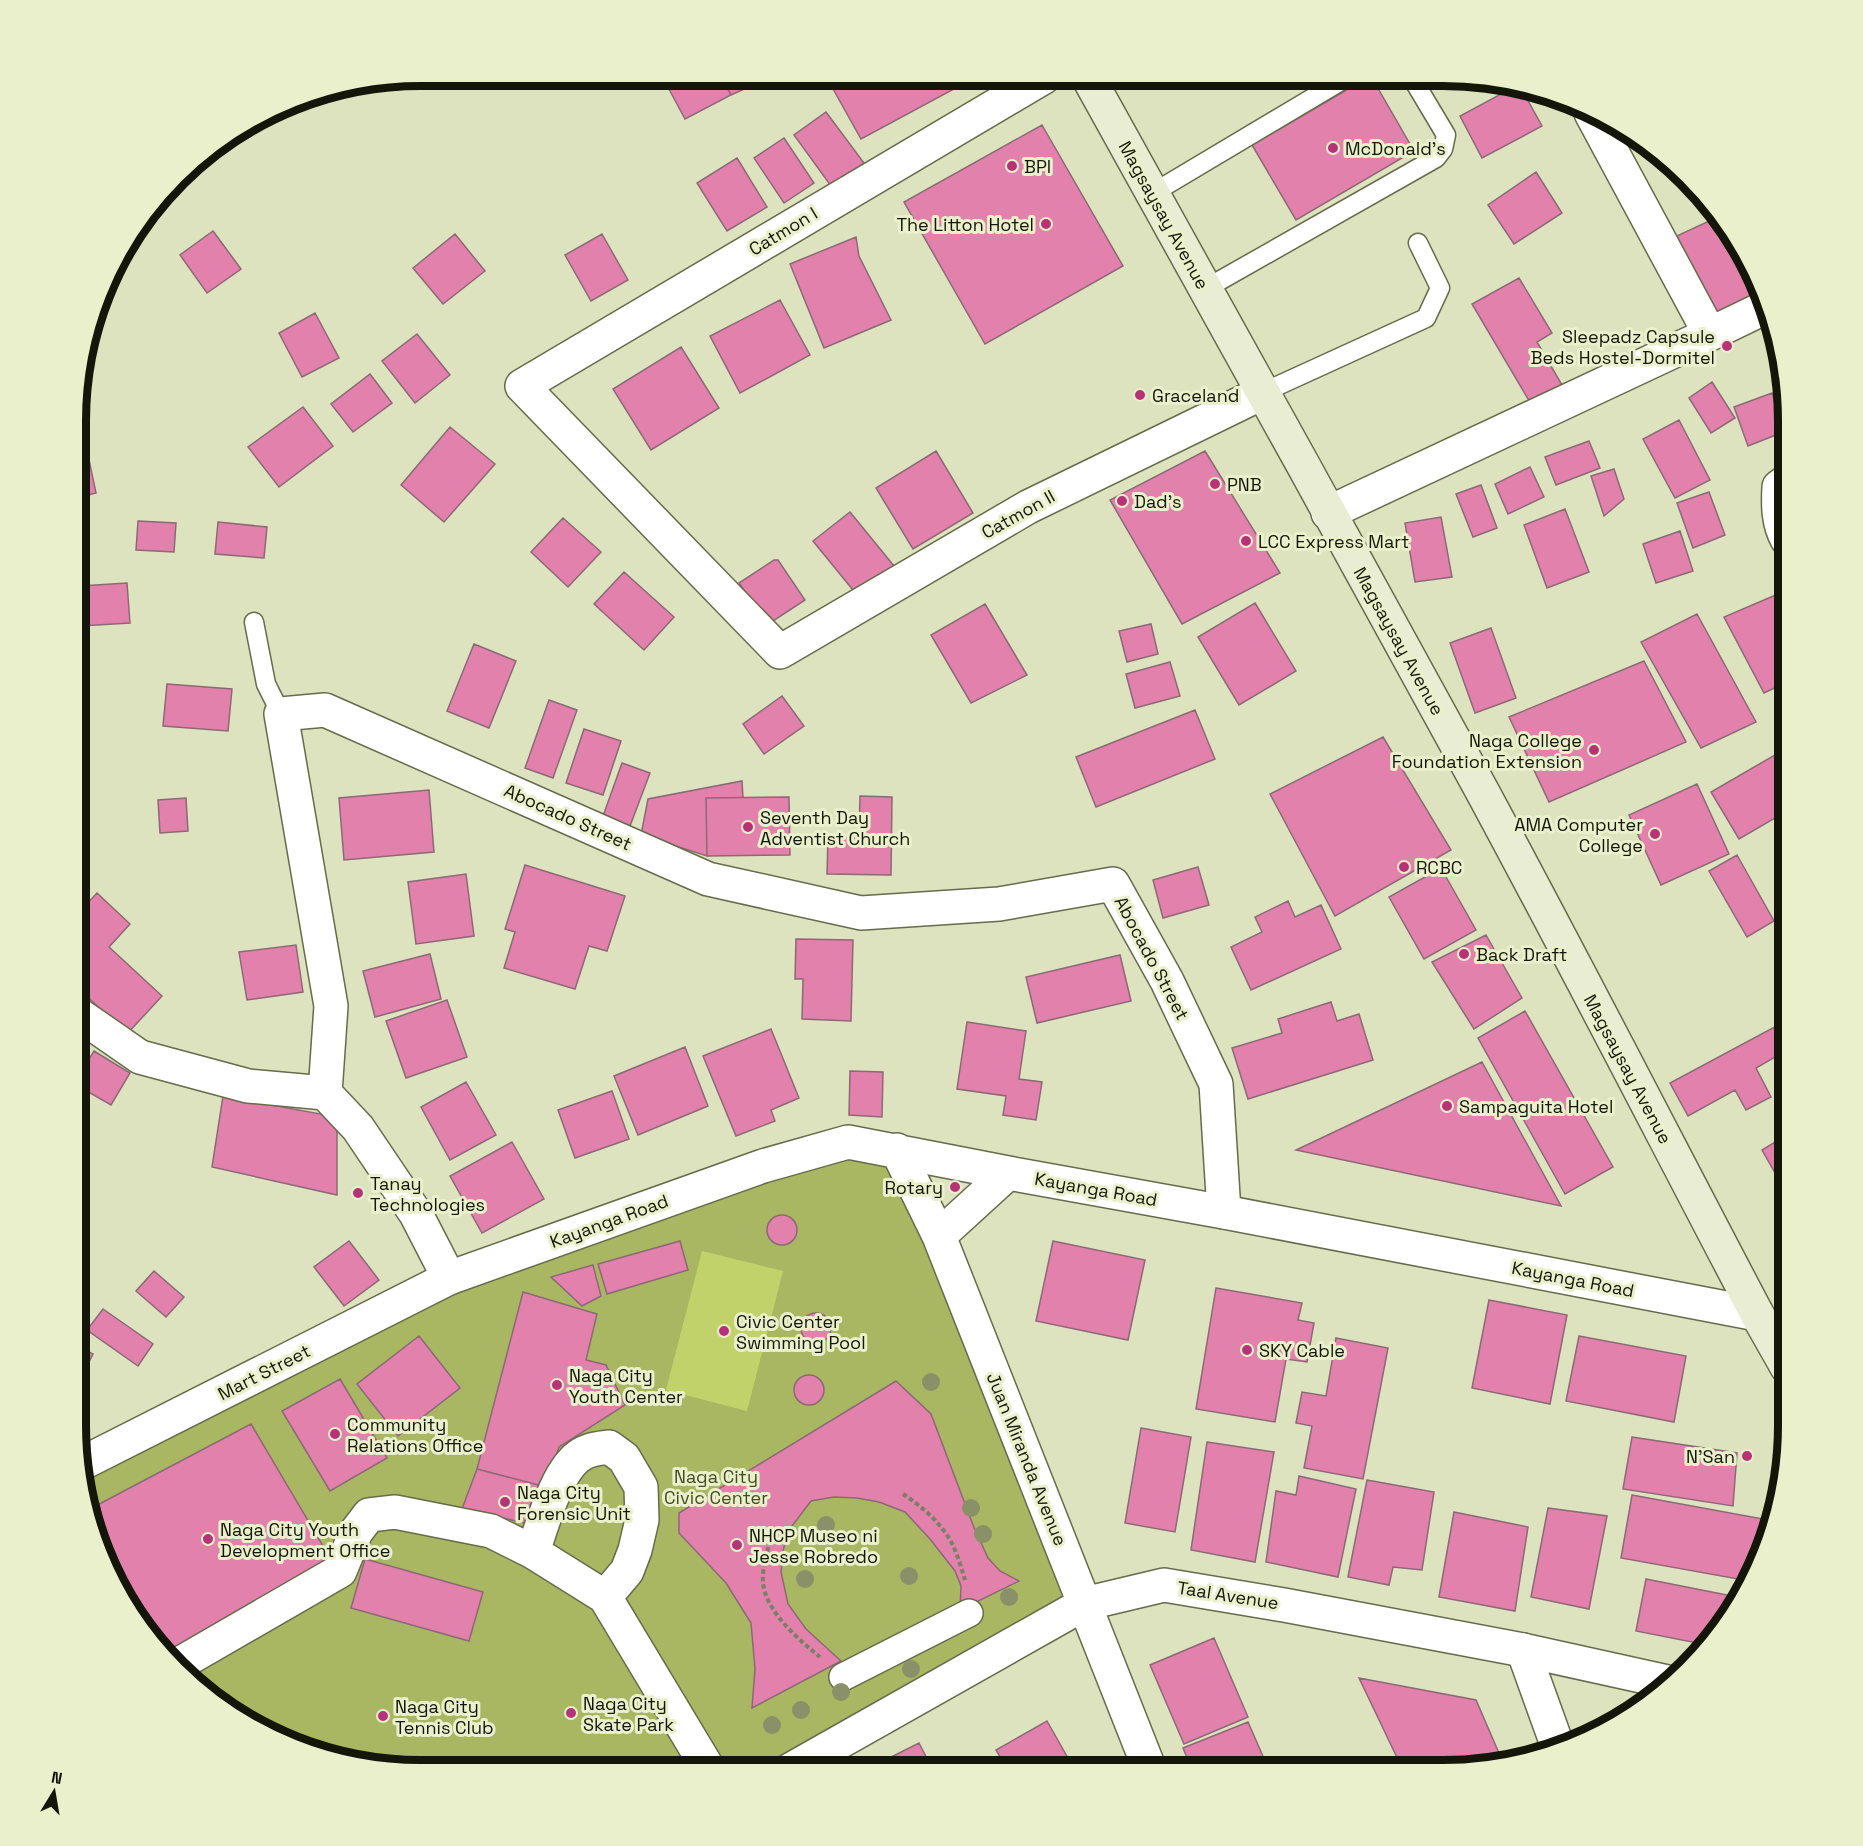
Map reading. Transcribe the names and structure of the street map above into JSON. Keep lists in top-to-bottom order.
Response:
{
  "streets": {
    "main road": ["Magsaysay Avenue"],
    "street": [
      "Catmon I",
      "Catmon II",
      "Abocado Street",
      "Kayanga Road",
      "Mart Street",
      "Juan Miranda Avenue",
      "Taal Avenue"
    ]
  },
  "crossings": [
    ["Magsaysay Avenue", "Catmon II"],
    ["Magsaysay Avenue", "Kayanga Road"],
    ["Catmon I", "Catmon II"],
    ["Abocado Street", "Kayanga Road"],
    ["Kayanga Road", "Mart Street"],
    ["Kayanga Road", "Juan Miranda Avenue"],
    ["Juan Miranda Avenue", "Taal Avenue"]
  ],
  "parks": ["Naga City Civic Center"],
  "places": [
    "McDonald's",
    "BPI",
    "The Litton Hotel",
    "Sleepadz Capsule Beds Hostel-Dormitel",
    "Graceland",
    "PNB",
    "Dad's",
    "LCC Express Mart",
    "Naga College Foundation Extension",
    "Seventh Day Adventist Church",
    "AMA Computer College",
    "RCBC",
    "Back Draft",
    "Sampaguita Hotel",
    "Rotary",
    "Tanay Technologies",
    "Civic Center Swimming Pool",
    "SKY Cable",
    "Naga City Youth Center",
    "Community Relations Office",
    "N'San",
    "Naga City Forensic Unit",
    "Naga City Youth Development Office",
    "NHCP Museo ni Jesse Robredo",
    "Naga City Skate Park",
    "Naga City Tennis Club"
  ],
  "north": "top"
}
